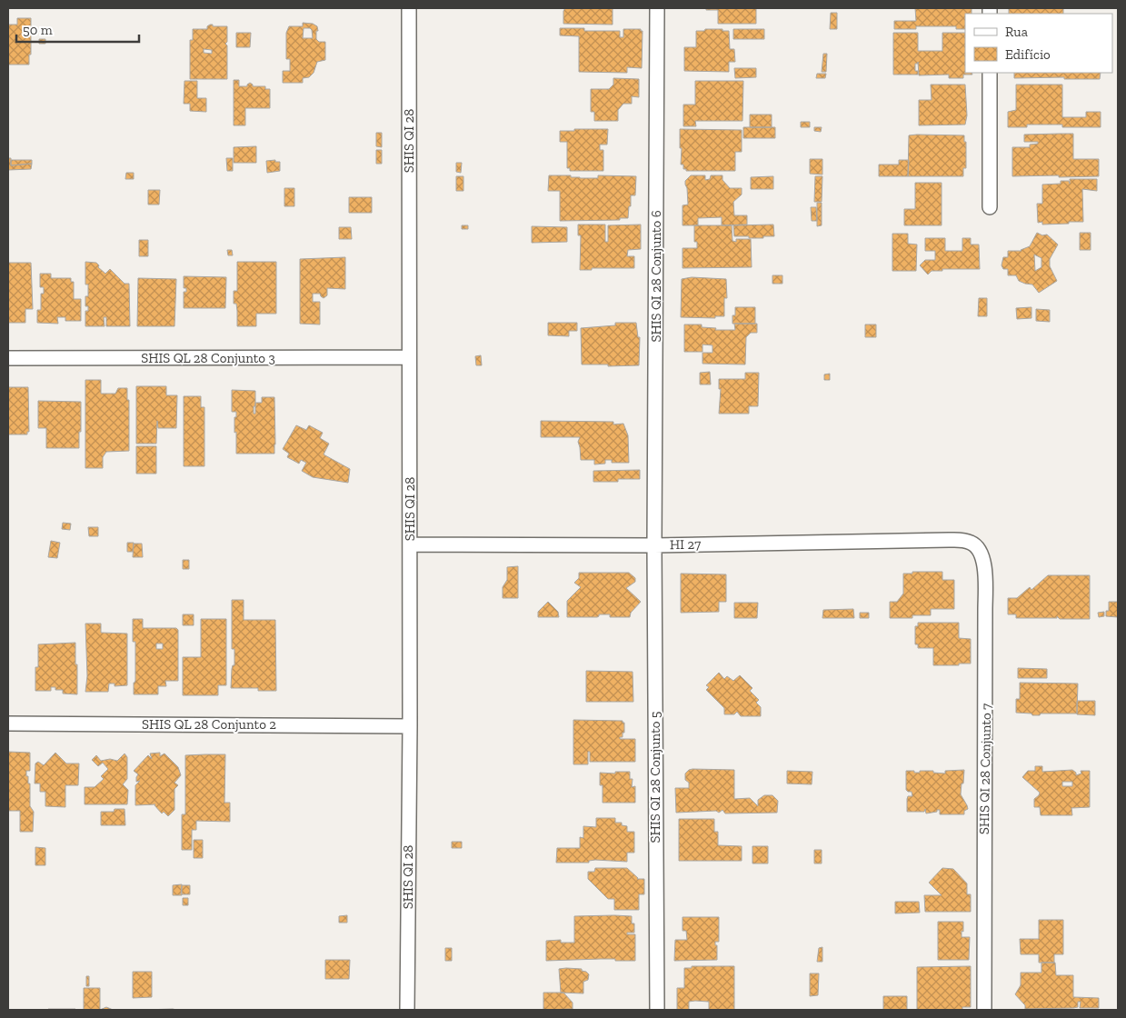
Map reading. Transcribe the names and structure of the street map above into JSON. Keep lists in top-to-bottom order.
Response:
{
  "streets": {
    "street": [
      "SHIS QI 28",
      "SHIS QI 28 Conjunto 6",
      "SHIS QL 28 Conjunto 3",
      "HI 27",
      "SHIS QL 28 Conjunto 2",
      "SHIS QI 28 Conjunto 7",
      "SHIS QI 28 Conjunto 5"
    ]
  },
  "crossings": [
    ["SHIS QI 28", "SHIS QL 28 Conjunto 3"],
    ["SHIS QI 28", "HI 27"],
    ["SHIS QI 28", "SHIS QL 28 Conjunto 2"],
    ["SHIS QI 28 Conjunto 6", "HI 27"],
    ["SHIS QI 28 Conjunto 6", "SHIS QI 28 Conjunto 5"],
    ["HI 27", "SHIS QI 28 Conjunto 7"],
    ["HI 27", "SHIS QI 28 Conjunto 5"]
  ],
  "legend": ["Rua", "Edifício"],
  "scale_bar": "50 m"
}
